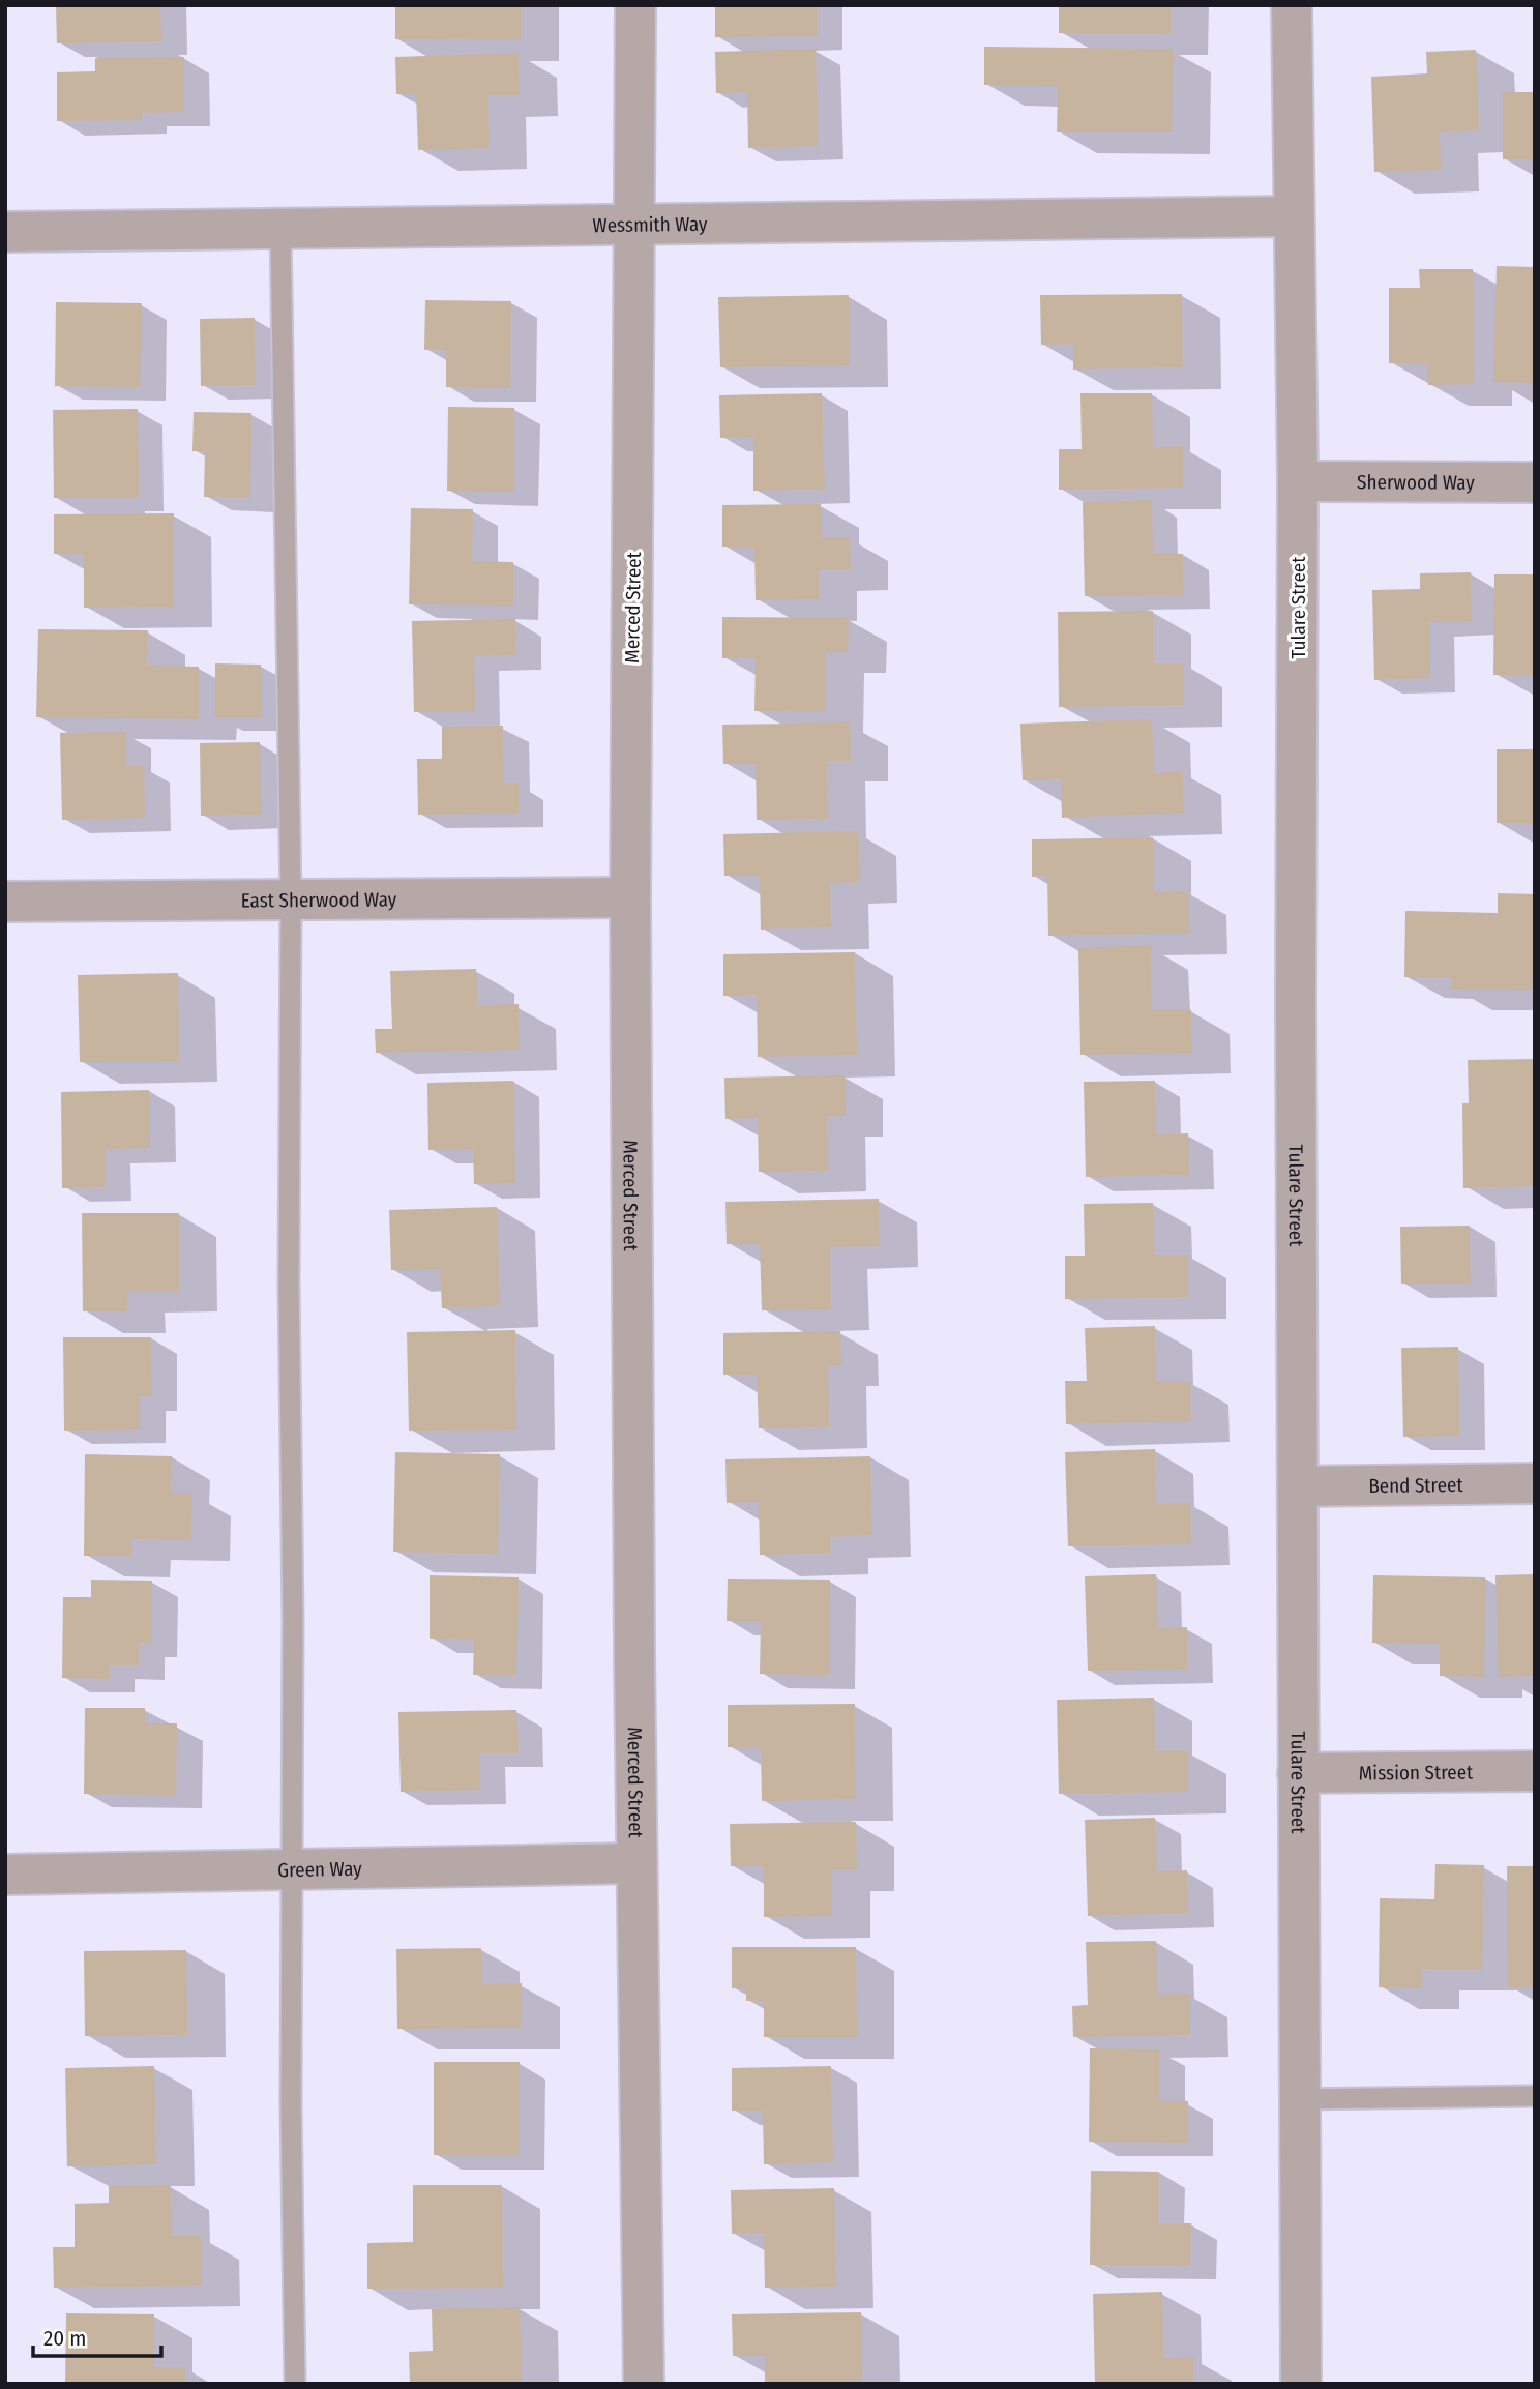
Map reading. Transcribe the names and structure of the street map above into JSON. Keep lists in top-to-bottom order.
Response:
{
  "streets": {
    "street": [
      "Wessmith Way",
      "Sherwood Way",
      "Merced Street",
      "Tulare Street",
      "East Sherwood Way",
      "Bend Street",
      "Mission Street",
      "Green Way"
    ]
  },
  "crossings": [
    ["Wessmith Way", "Merced Street"],
    ["Wessmith Way", "Tulare Street"],
    ["Sherwood Way", "Tulare Street"],
    ["Merced Street", "East Sherwood Way"],
    ["Merced Street", "Green Way"],
    ["Tulare Street", "Bend Street"],
    ["Tulare Street", "Mission Street"]
  ],
  "scale_bar": "20 m"
}
